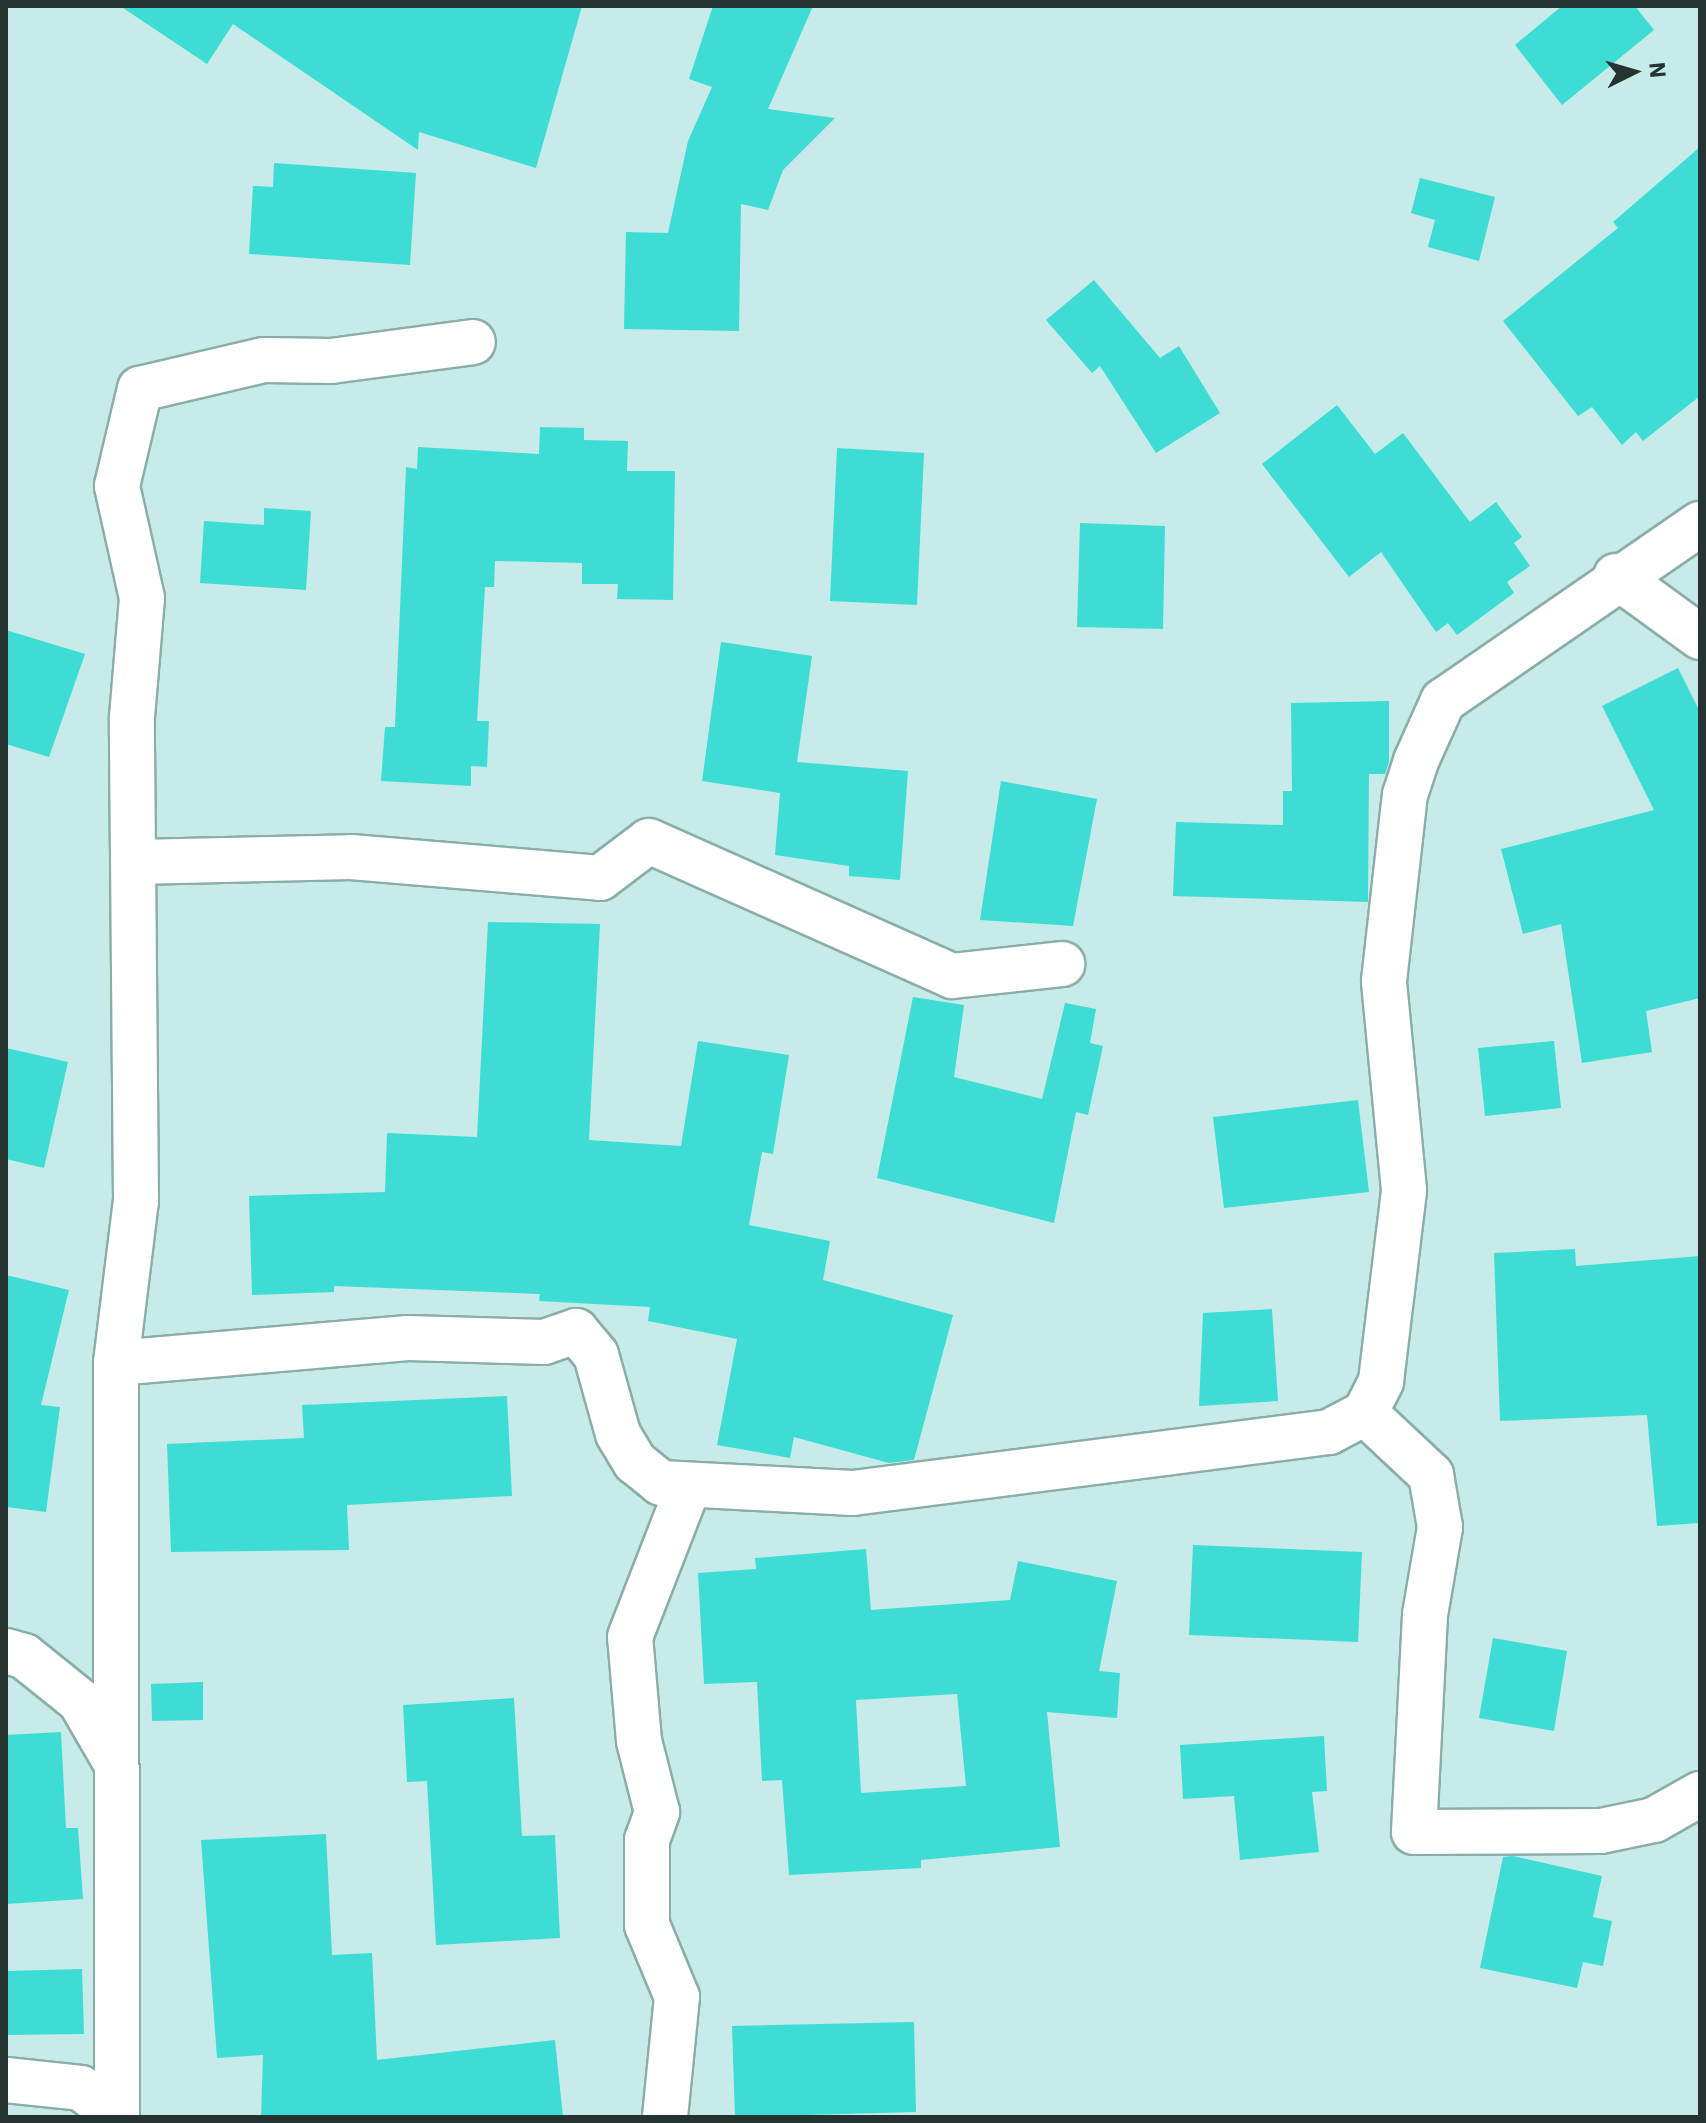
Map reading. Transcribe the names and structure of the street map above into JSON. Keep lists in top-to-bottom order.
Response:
{
  "north": "right"
}
